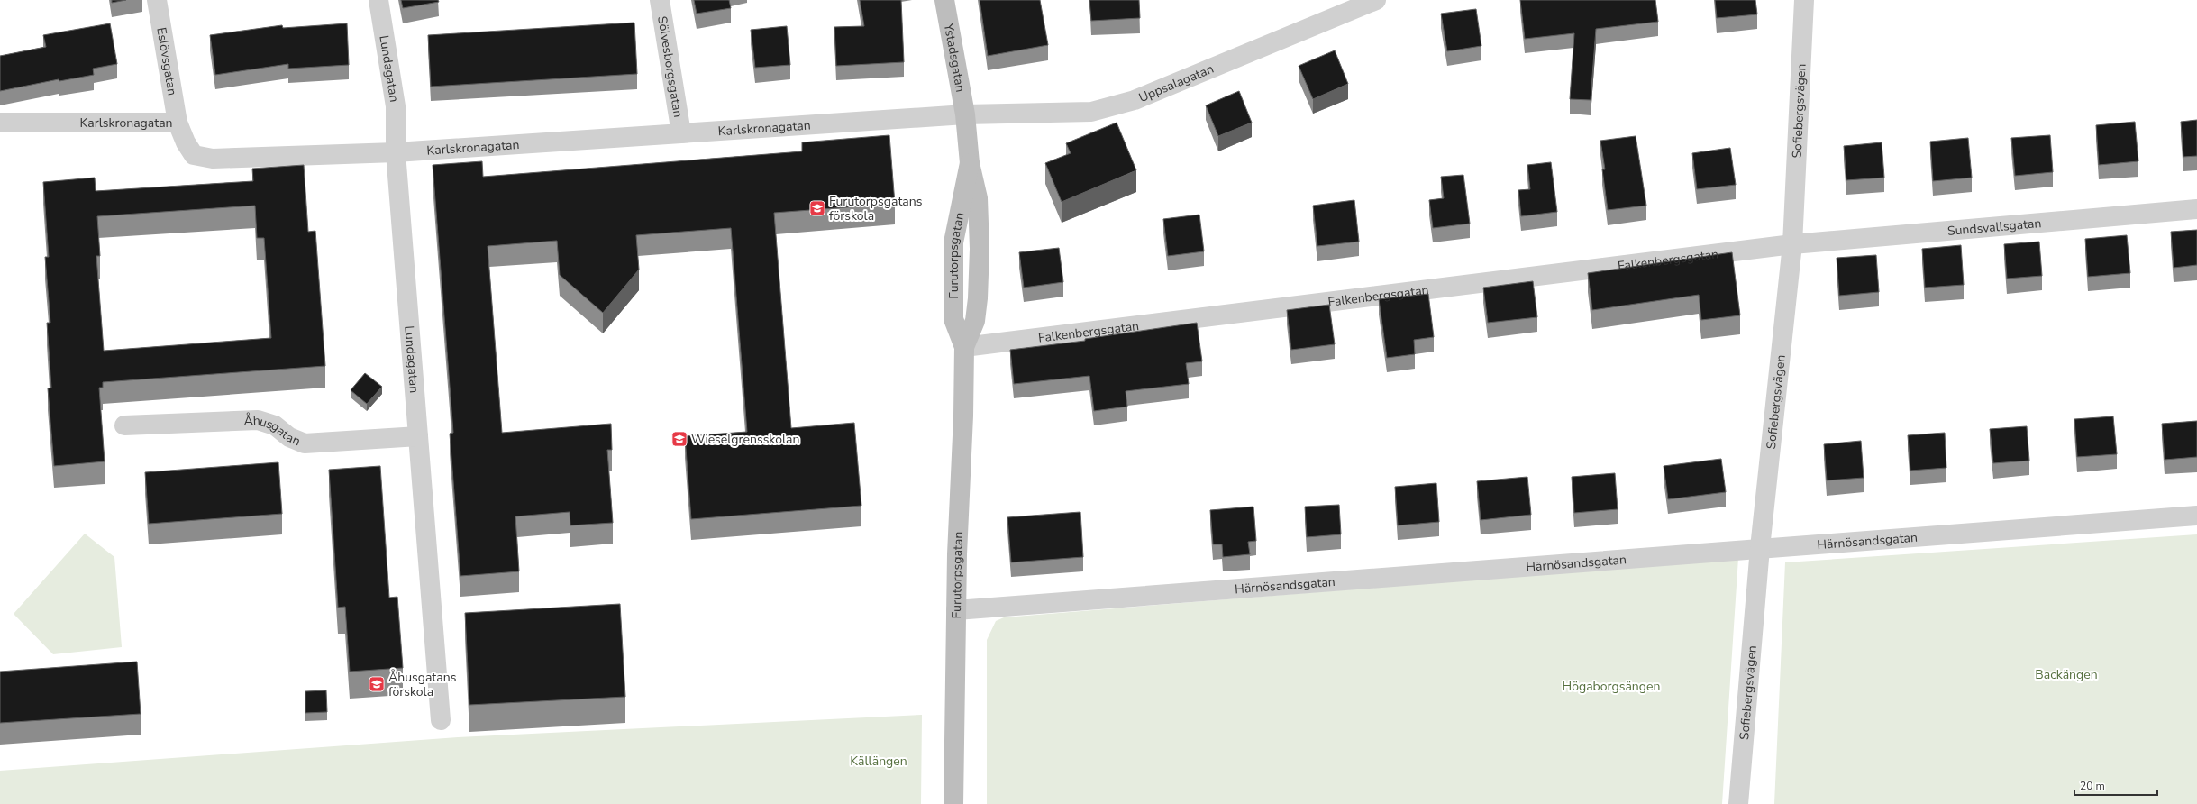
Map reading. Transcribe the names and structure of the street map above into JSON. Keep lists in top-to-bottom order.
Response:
{
  "streets": {
    "street": [
      "Ystadsgatan",
      "Eslövsgatan",
      "Sölvesborgsgatan",
      "Lundagatan",
      "Uppsalagatan",
      "Sofiebergsvägen",
      "Karlskronagatan",
      "Sundsvallsgatan",
      "Furutorpsgatan",
      "Falkenbergsgatan",
      "Åhusgatan",
      "Härnösandsgatan"
    ]
  },
  "crossings": [
    ["Ystadsgatan", "Uppsalagatan"],
    ["Ystadsgatan", "Karlskronagatan"],
    ["Ystadsgatan", "Furutorpsgatan"],
    ["Eslövsgatan", "Karlskronagatan"],
    ["Sölvesborgsgatan", "Karlskronagatan"],
    ["Lundagatan", "Karlskronagatan"],
    ["Lundagatan", "Åhusgatan"],
    ["Uppsalagatan", "Karlskronagatan"],
    ["Uppsalagatan", "Furutorpsgatan"],
    ["Sofiebergsvägen", "Sundsvallsgatan"],
    ["Sofiebergsvägen", "Falkenbergsgatan"],
    ["Sofiebergsvägen", "Härnösandsgatan"],
    ["Karlskronagatan", "Furutorpsgatan"],
    ["Sundsvallsgatan", "Falkenbergsgatan"],
    ["Furutorpsgatan", "Falkenbergsgatan"],
    ["Furutorpsgatan", "Härnösandsgatan"]
  ],
  "parks": ["Backängen", "Högaborgsängen", "Källängen"],
  "places": {
    "school or university": ["Furutorpsgatans förskola", "Wieselgrensskolan", "Åhusgatans förskola"]
  },
  "scale_bar": "20 m"
}
